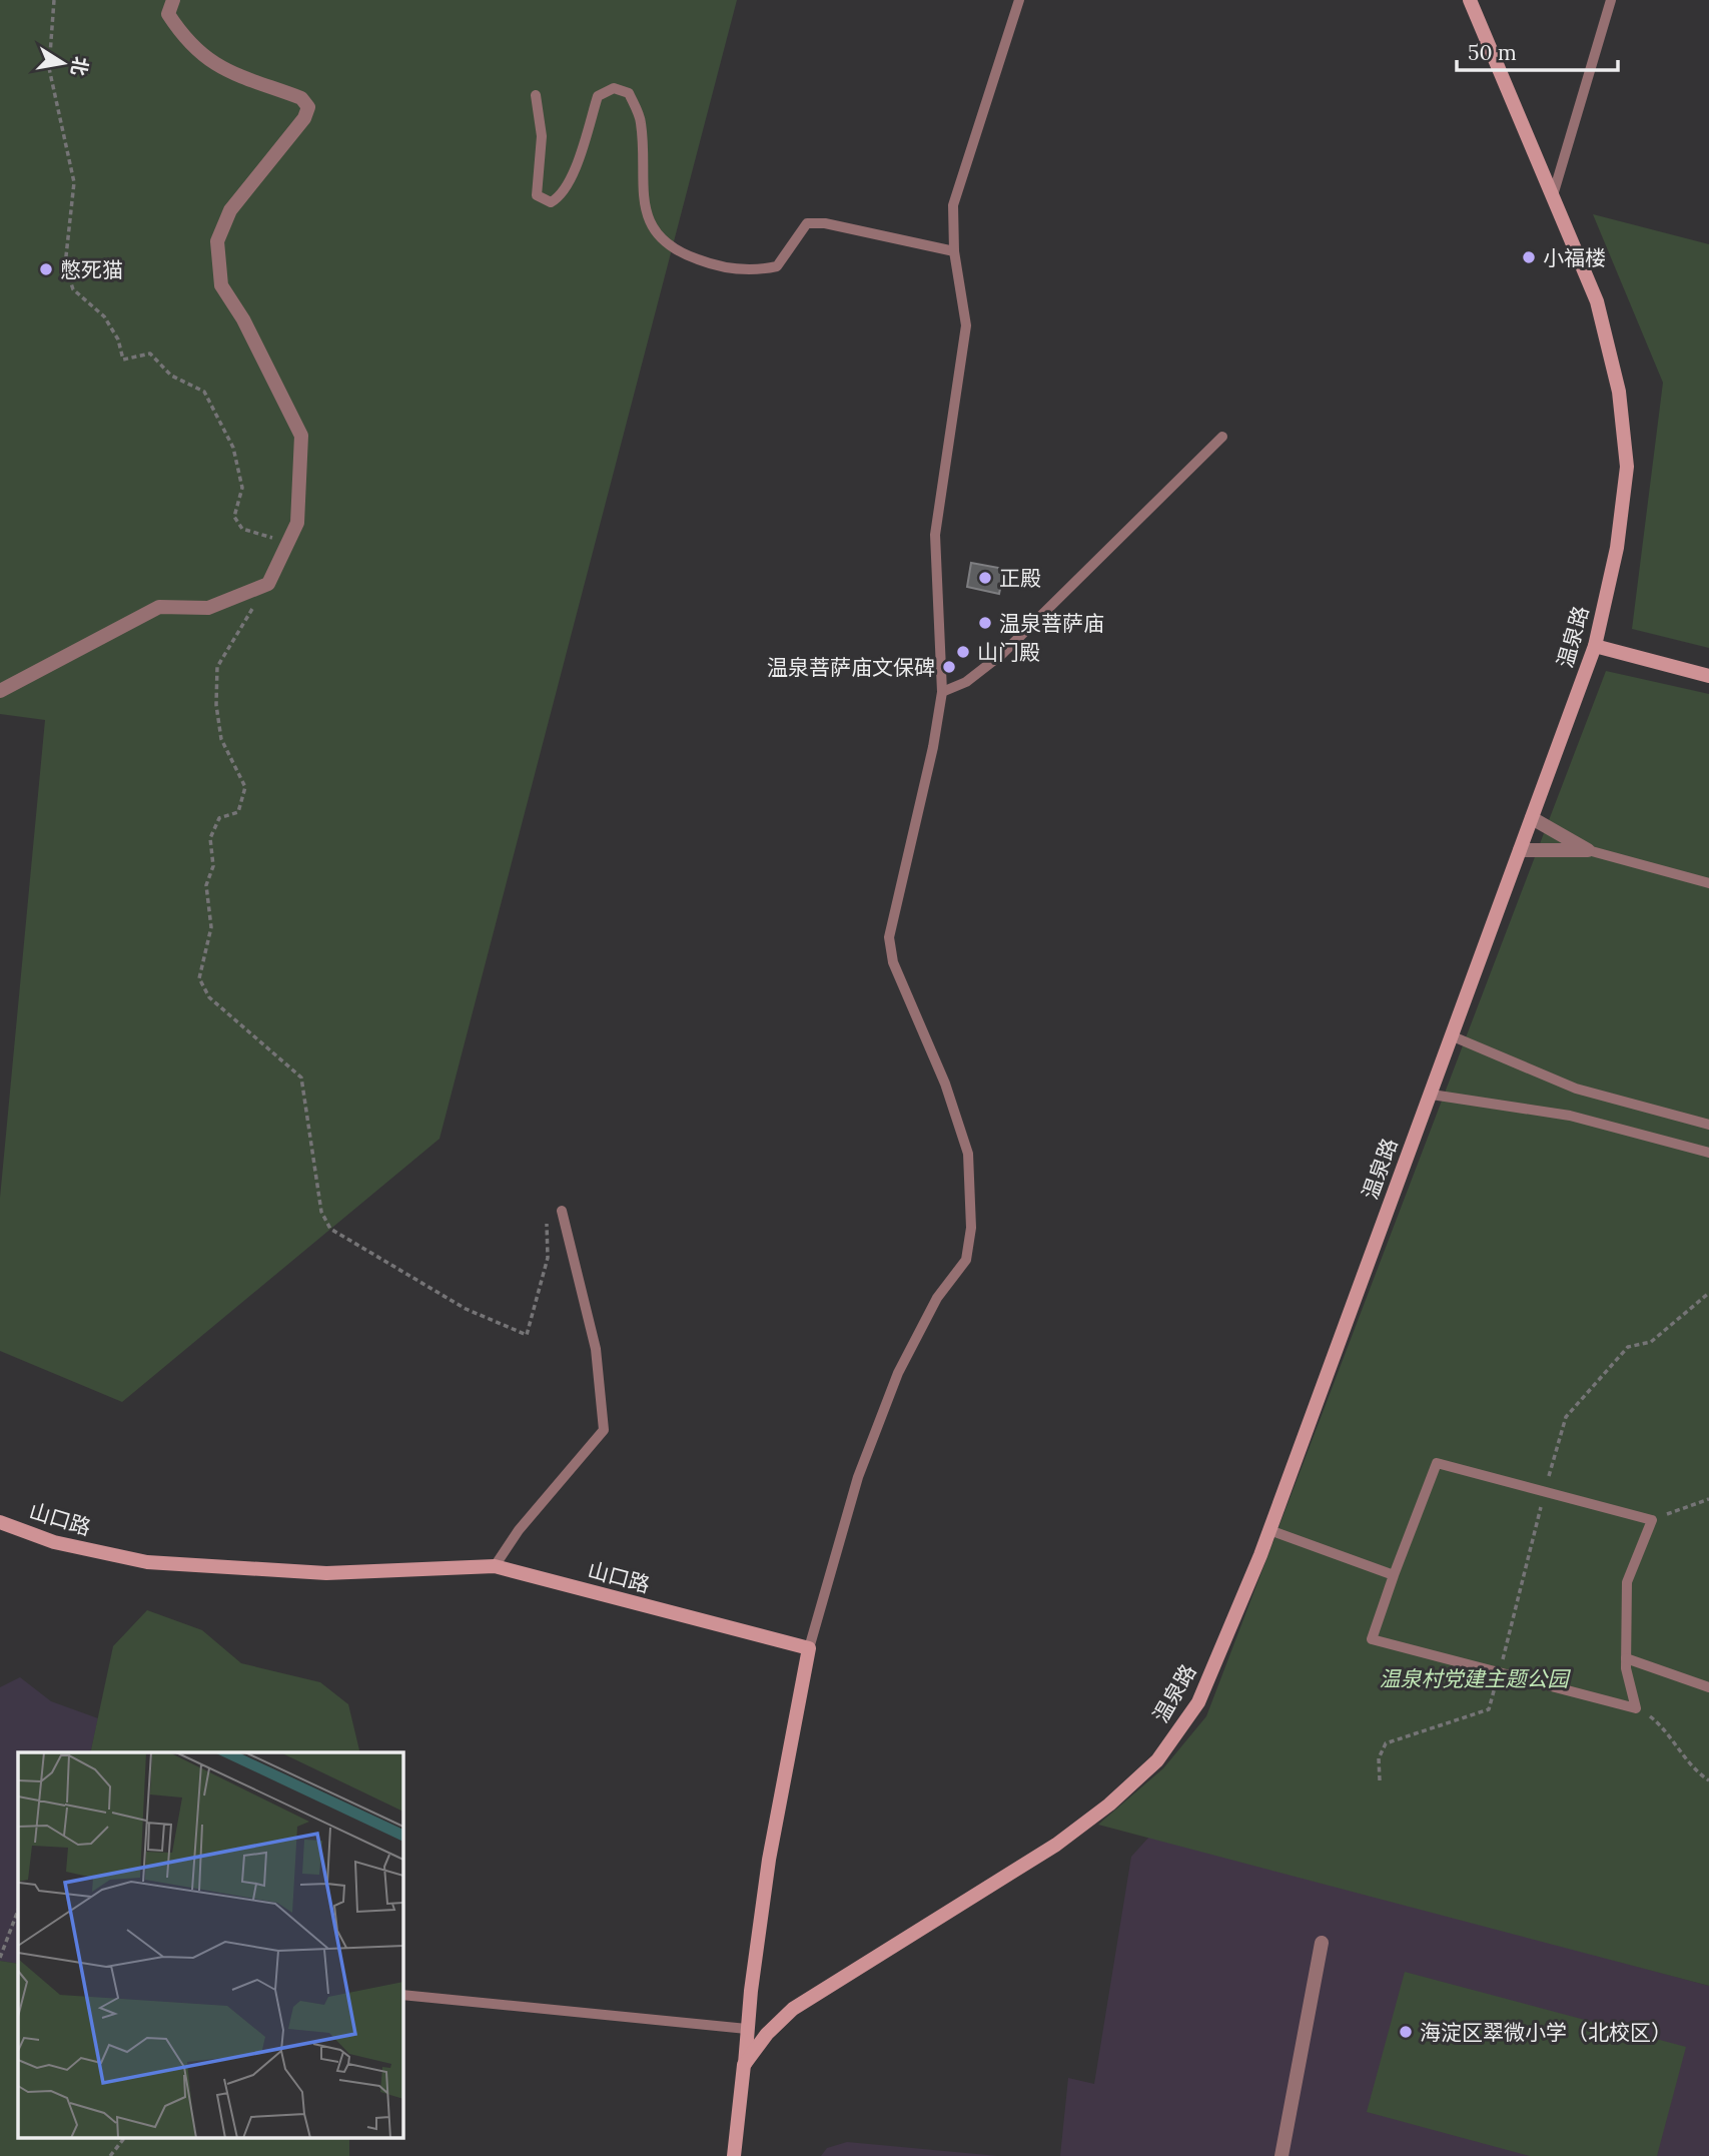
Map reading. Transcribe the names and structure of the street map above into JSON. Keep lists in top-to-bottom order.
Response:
{
  "streets": {
    "main road": ["温泉路", "山口路"]
  },
  "parks": ["温泉村党建主题公园"],
  "places": [
    "小福楼",
    "憋死猫",
    "正殿",
    "温泉菩萨庙",
    "山门殿",
    "温泉菩萨庙文保碑",
    "海淀区翠微小学（北校区）"
  ],
  "scale_bar": "50 m",
  "north": "right"
}
